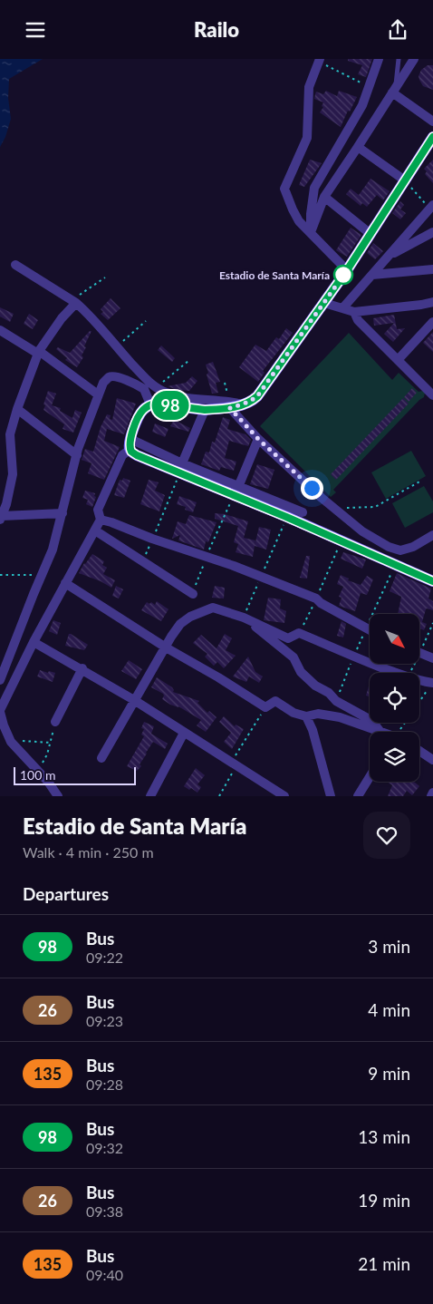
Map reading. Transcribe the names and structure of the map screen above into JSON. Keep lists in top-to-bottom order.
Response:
{
  "places": ["Estadio de Santa María"],
  "lines": ["bus line 98"],
  "scale_bar": "100 m",
  "north": "bottom right",
  "page": {
    "header": "Railo",
    "on_map": "98",
    "scale": "100 m",
    "heading": [
      ["Estadio de Santa María", "Walk · 4 min · 250 m"],
      "Departures"
    ],
    "list": [
      {
        "mark": "98",
        "name": "Bus",
        "note": "09:22",
        "value": "3 min"
      },
      {
        "mark": "26",
        "name": "Bus",
        "note": "09:23",
        "value": "4 min"
      },
      {
        "mark": "135",
        "name": "Bus",
        "note": "09:28",
        "value": "9 min"
      },
      {
        "mark": "98",
        "name": "Bus",
        "note": "09:32",
        "value": "13 min"
      },
      {
        "mark": "26",
        "name": "Bus",
        "note": "09:38",
        "value": "19 min"
      },
      {
        "mark": "135",
        "name": "Bus",
        "note": "09:40",
        "value": "21 min"
      }
    ]
  }
}
